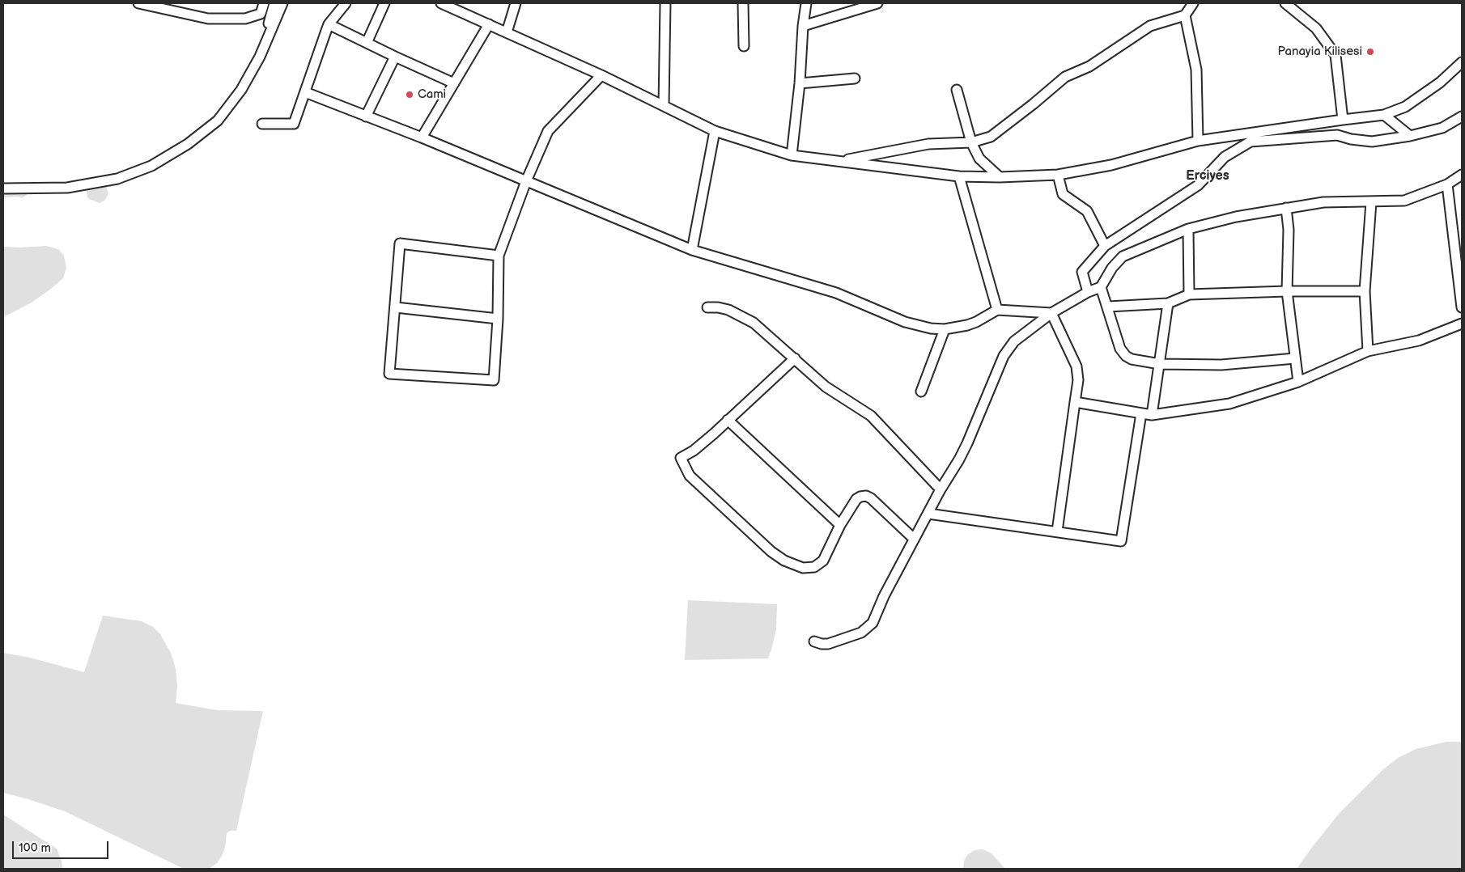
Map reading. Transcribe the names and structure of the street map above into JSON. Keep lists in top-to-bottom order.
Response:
{
  "districts": ["Erciyes"],
  "places": ["Panayia Kilisesi", "Cami"],
  "scale_bar": "100 m"
}
